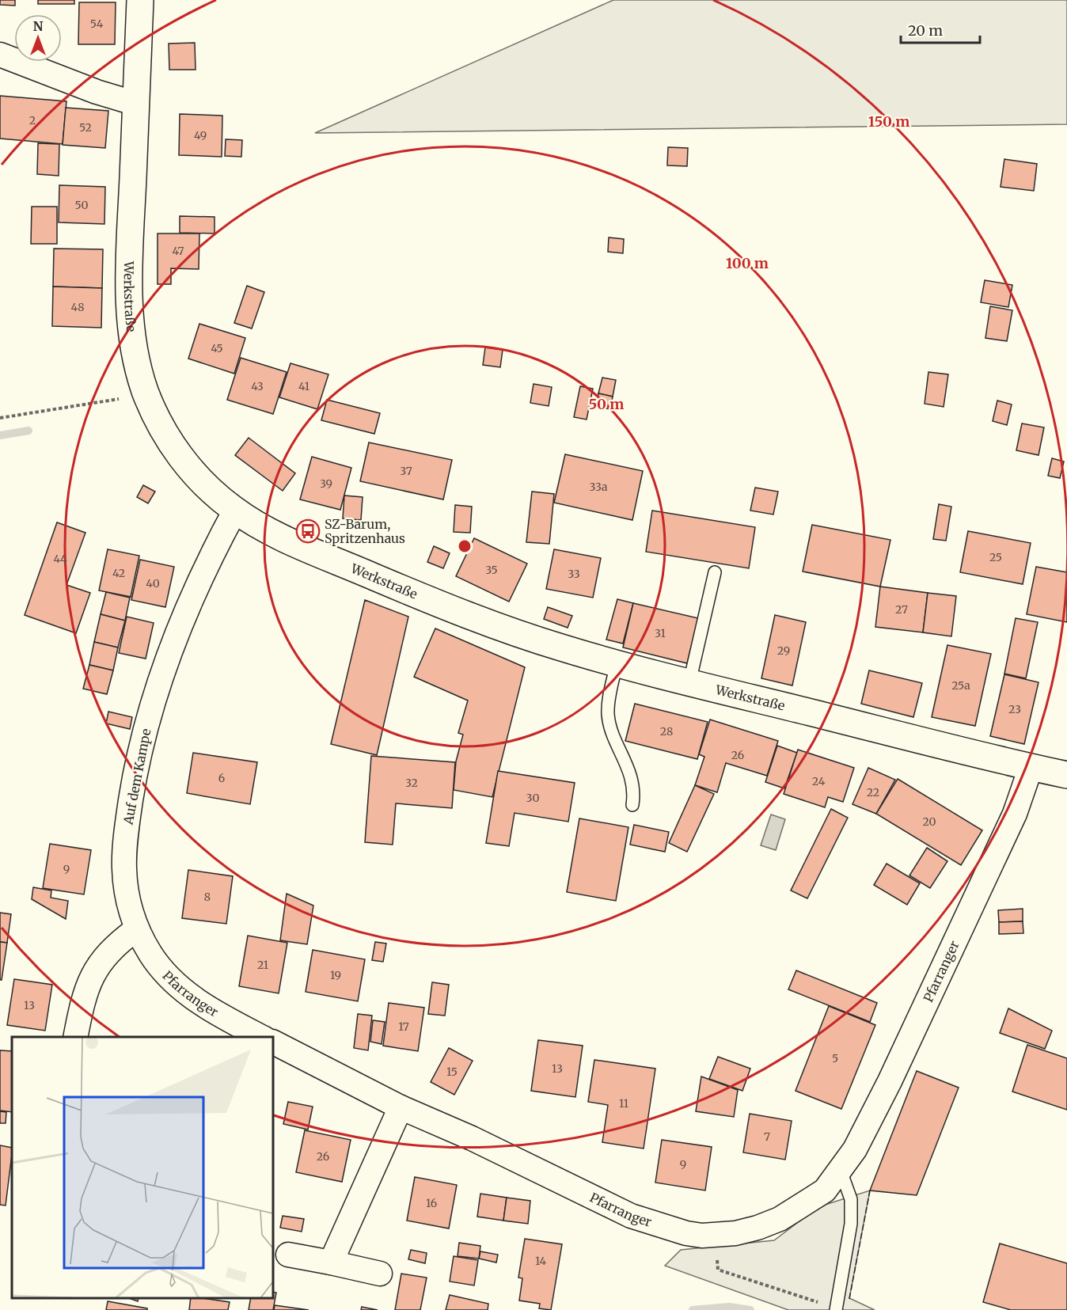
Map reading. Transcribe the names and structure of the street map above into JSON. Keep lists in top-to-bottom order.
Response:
{
  "streets": {
    "main road": ["Werkstraße"],
    "street": ["Auf dem Kampe", "Pfarranger"]
  },
  "crossings": [
    ["Werkstraße", "Auf dem Kampe"],
    ["Werkstraße", "Pfarranger"],
    ["Auf dem Kampe", "Pfarranger"]
  ],
  "places": {
    "bus stop": ["SZ-Barum, Spritzenhaus"]
  },
  "house_numbers": [
    "54",
    "2",
    "52",
    "49",
    "50",
    "47",
    "48",
    "45",
    "43",
    "41",
    "37",
    "39",
    "33a",
    "25",
    "44",
    "35",
    "42",
    "33",
    "40",
    "27",
    "31",
    "29",
    "25a",
    "23",
    "28",
    "26",
    "6",
    "24",
    "32",
    "22",
    "30",
    "20",
    "9",
    "8",
    "21",
    "19",
    "13",
    "17",
    "5",
    "13",
    "15",
    "11",
    "7",
    "26",
    "9",
    "16",
    "14"
  ],
  "scale_bar": "20 m",
  "north": "top",
  "rings": ["150 m", "100 m", "50 m"]
}
